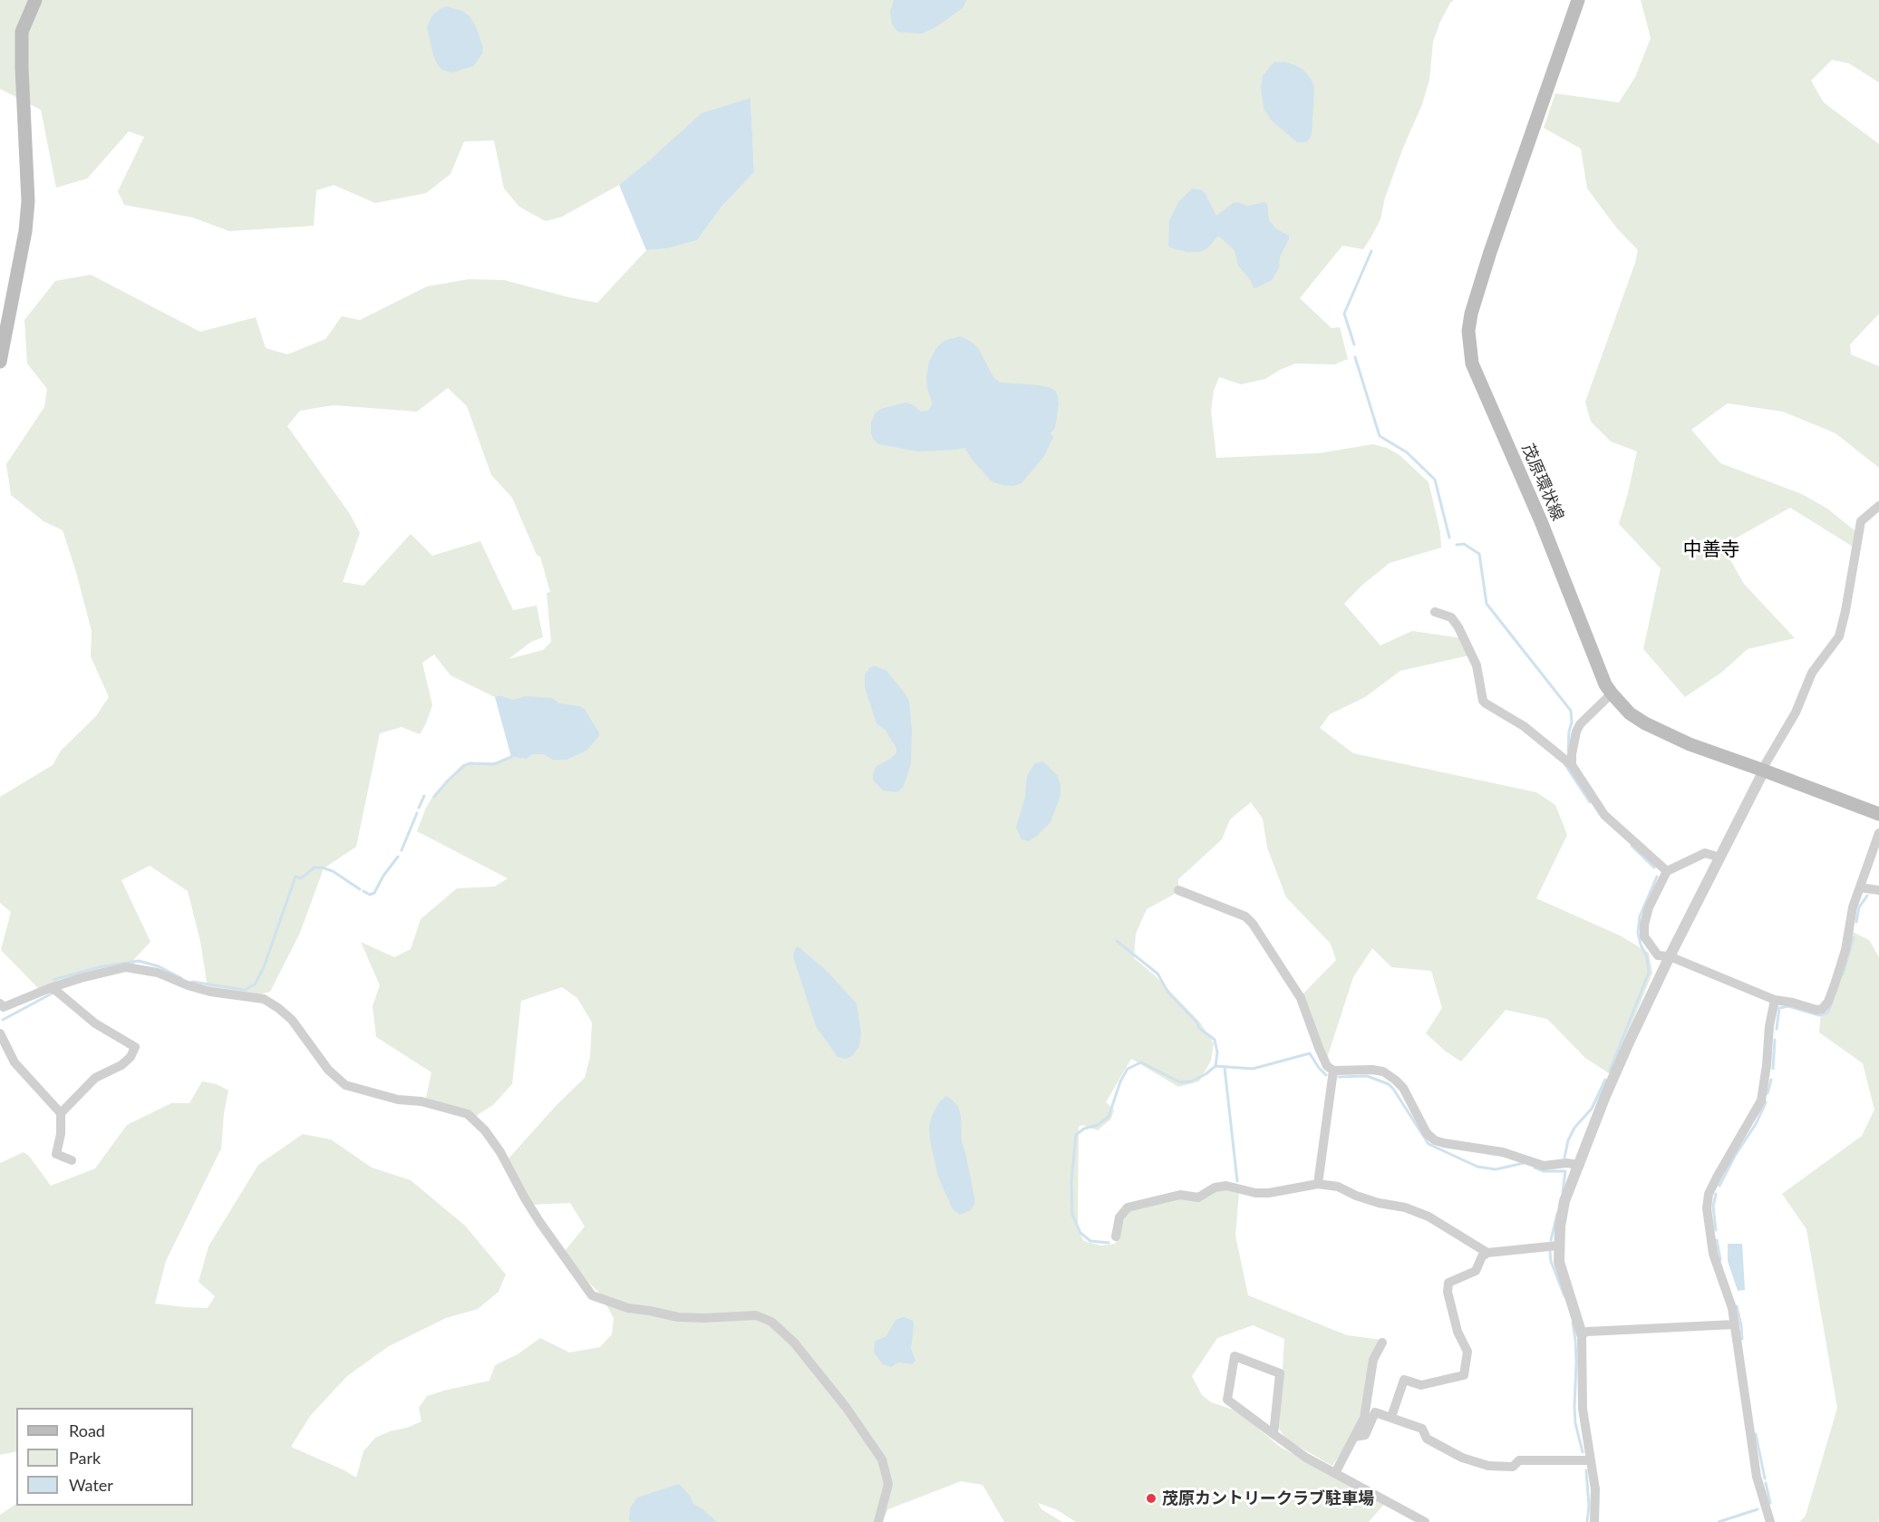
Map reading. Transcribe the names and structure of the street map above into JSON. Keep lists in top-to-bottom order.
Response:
{
  "streets": {
    "main road": ["茂原環状線"]
  },
  "districts": ["中善寺"],
  "places": ["茂原カントリークラブ駐車場"],
  "legend": ["Road", "Park", "Water"]
}
